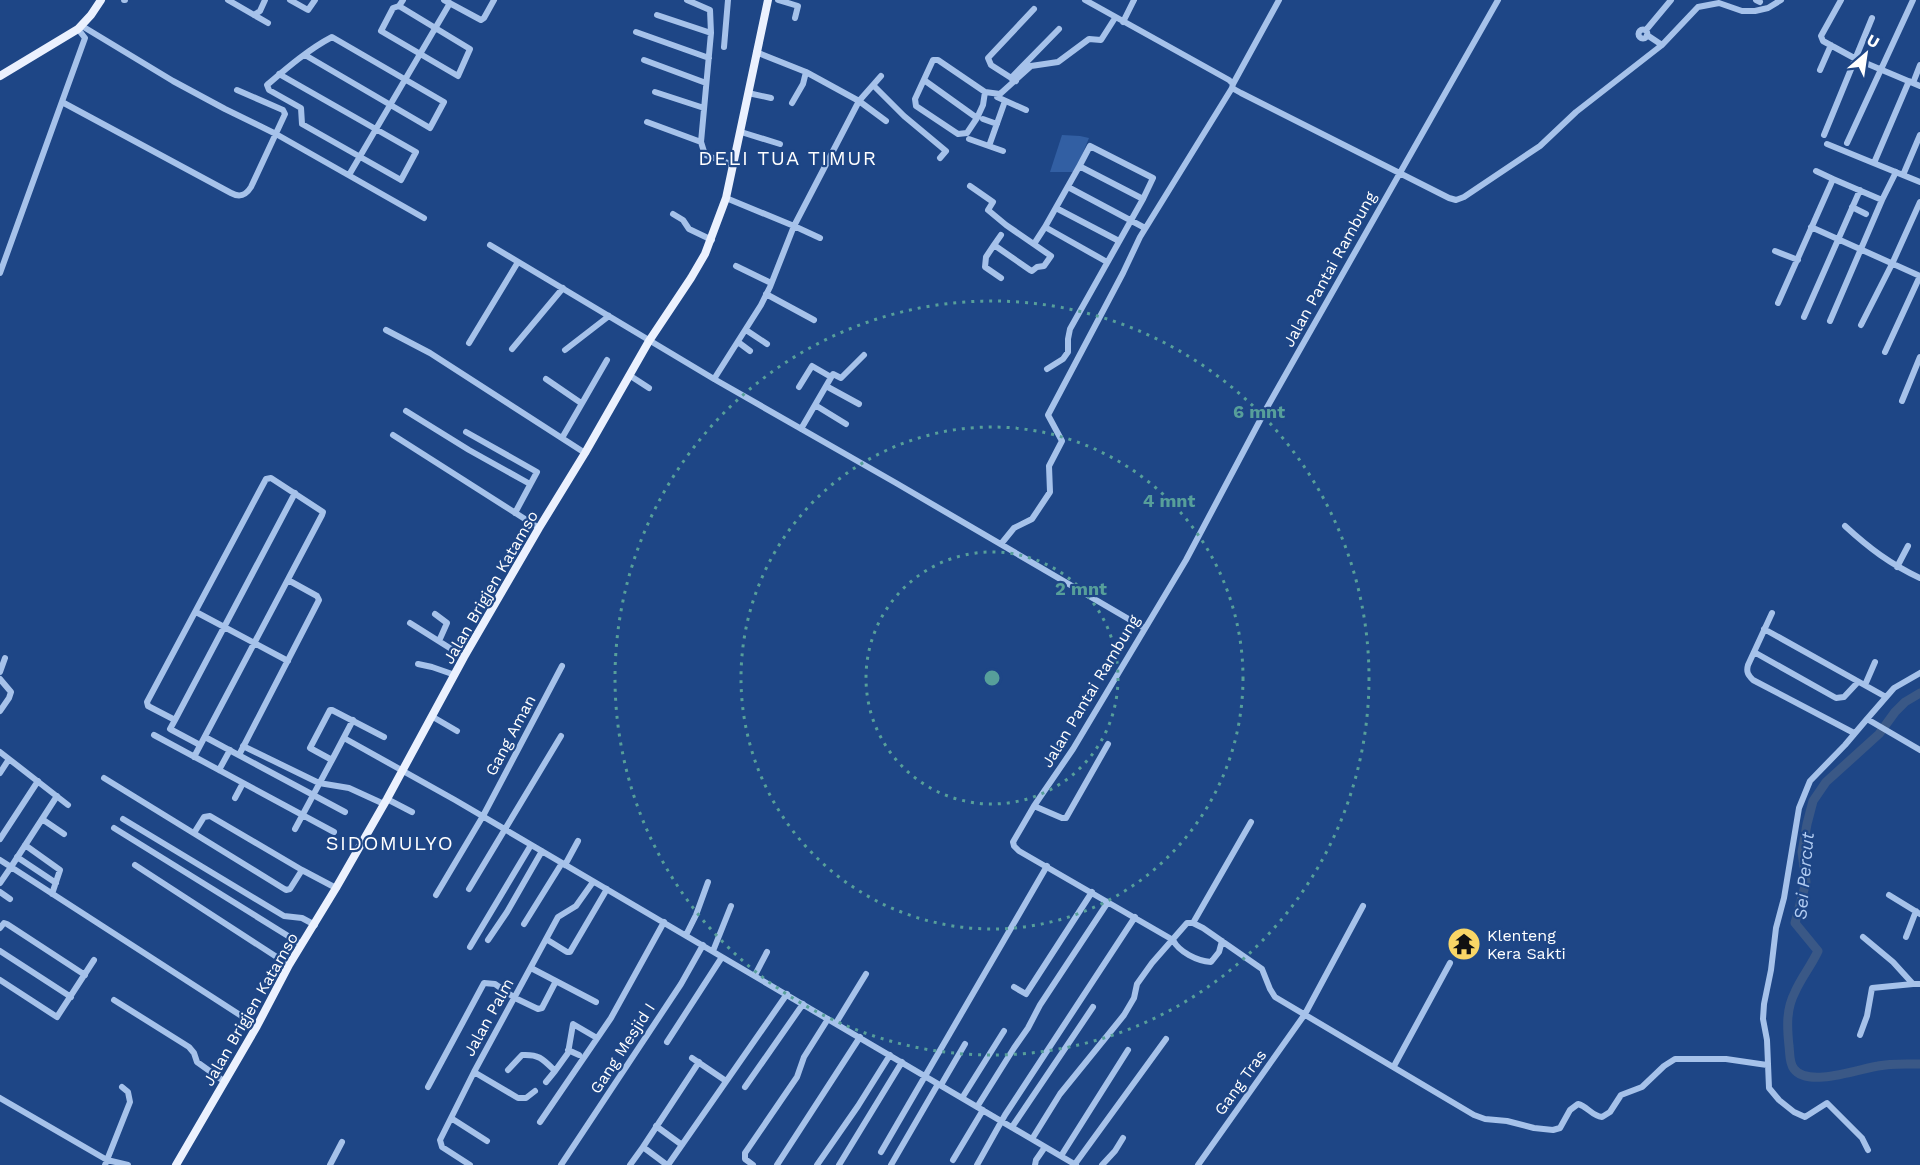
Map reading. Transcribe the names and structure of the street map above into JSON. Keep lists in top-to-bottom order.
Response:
{
  "streets": {
    "main road": ["Jalan Brigjen Katamso"],
    "street": [
      "Jalan Pantai Rambung",
      "Gang Aman",
      "Jalan Palm",
      "Gang Mesjid I",
      "Gang Tras"
    ]
  },
  "districts": ["DELI TUA TIMUR", "SIDOMULYO"],
  "water": ["Sei Percut"],
  "places": {
    "temple": ["Klenteng Kera Sakti"]
  },
  "north": "top right",
  "rings": ["6 mnt", "4 mnt", "2 mnt"]
}
